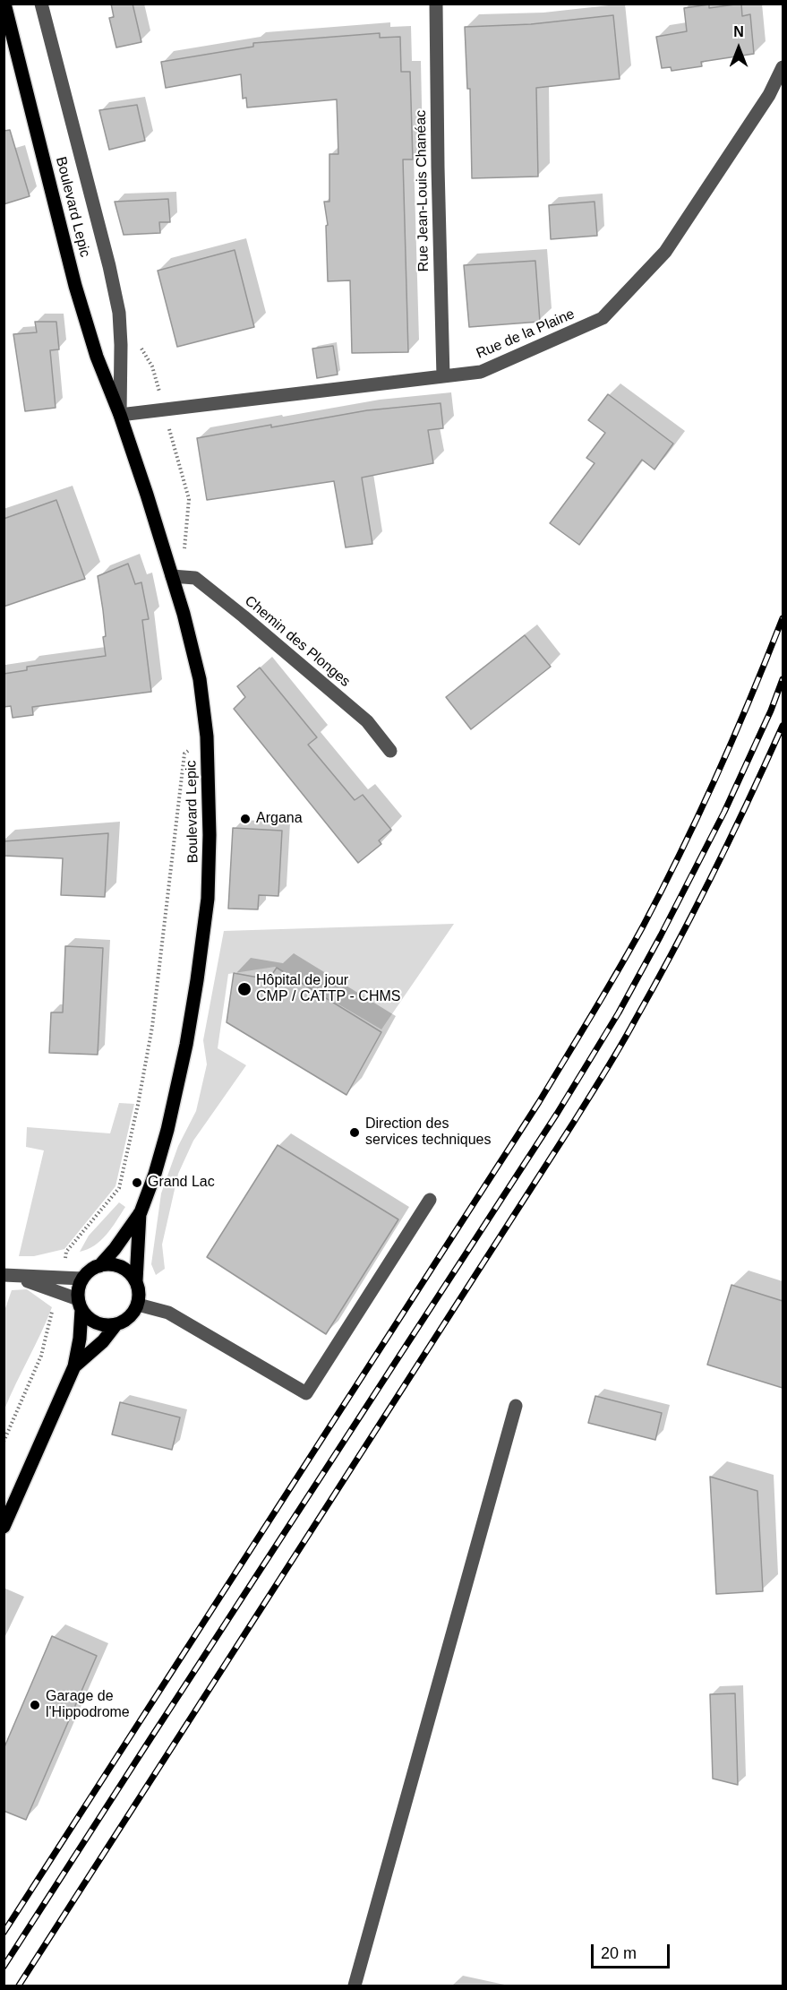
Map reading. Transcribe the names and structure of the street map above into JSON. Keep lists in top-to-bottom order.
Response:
{
  "streets": {
    "main road": ["Boulevard Lepic"],
    "street": ["Rue Jean-Louis Chanéac", "Rue de la Plaine", "Chemin des Plonges"]
  },
  "crossings": [
    ["Rue Jean-Louis Chanéac", "Rue de la Plaine"],
    ["Boulevard Lepic", "Rue de la Plaine"],
    ["Boulevard Lepic", "Chemin des Plonges"]
  ],
  "places": [
    "Argana",
    "Hôpital de jour CMP / CATTP - CHMS",
    "Direction des services techniques",
    "Grand Lac",
    "Garage de l'Hippodrome"
  ],
  "scale_bar": "20 m",
  "north": "top"
}
